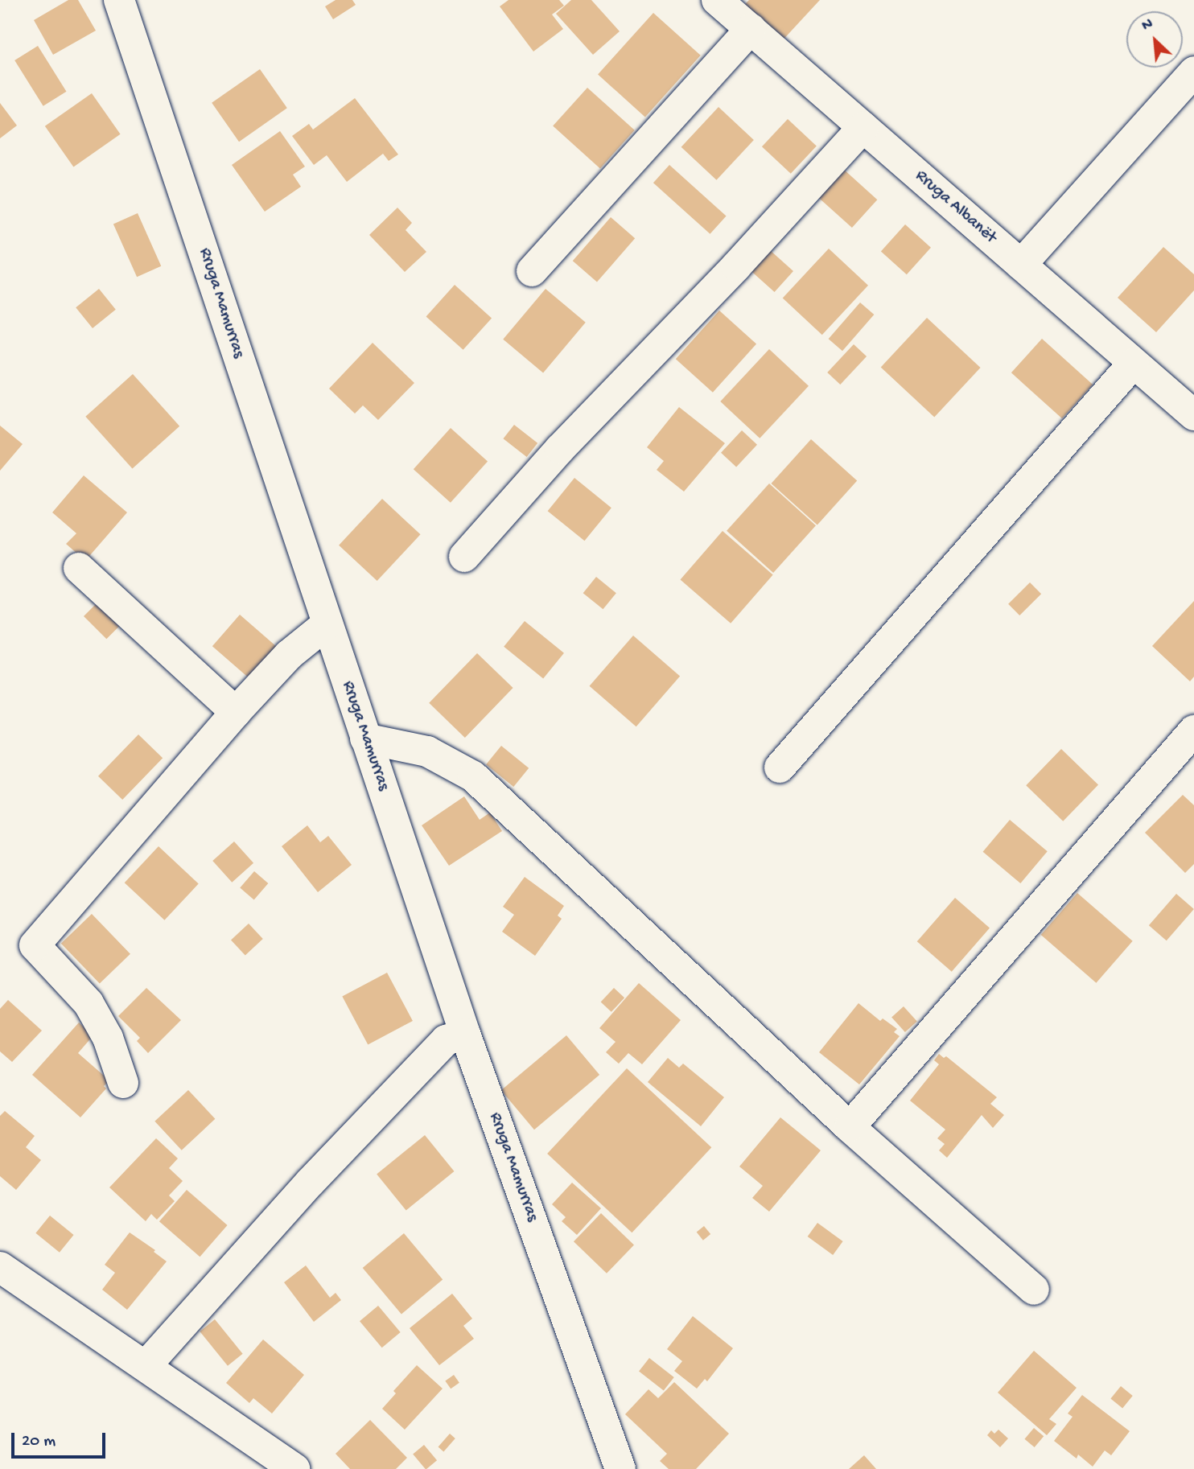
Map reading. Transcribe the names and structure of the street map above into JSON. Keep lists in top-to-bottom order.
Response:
{
  "streets": {
    "street": ["Rruga Albanët", "Rruga Mamurras"]
  },
  "scale_bar": "20 m",
  "north": "top left"
}
